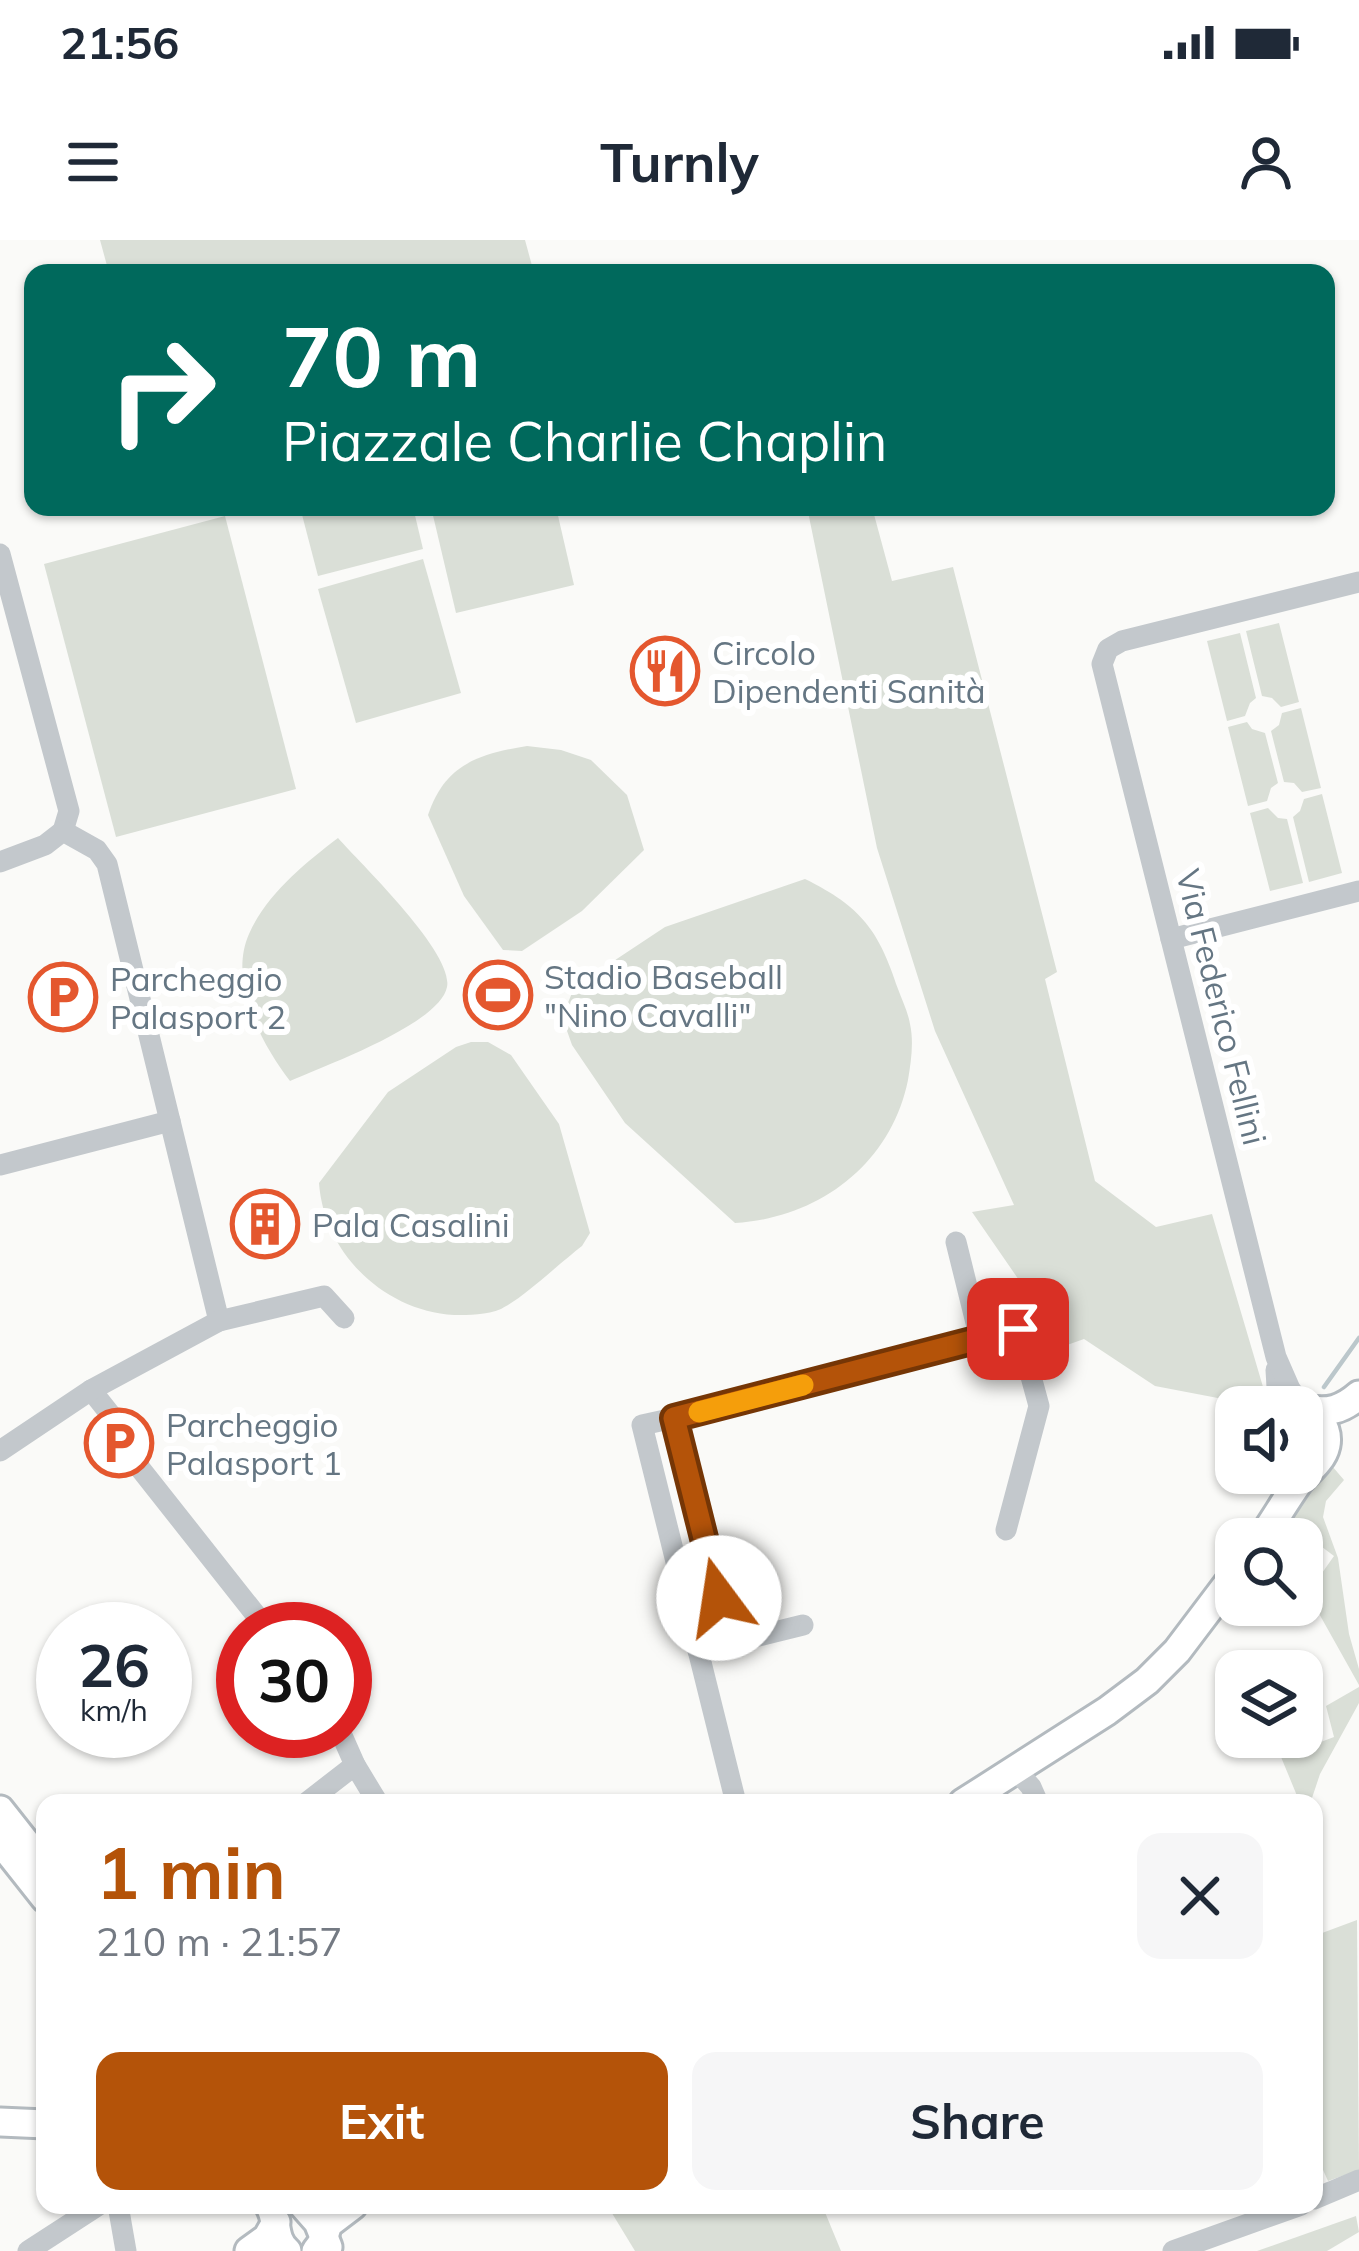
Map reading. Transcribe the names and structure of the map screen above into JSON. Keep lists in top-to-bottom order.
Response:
{
  "streets": {
    "street": ["Via Federico Fellini"]
  },
  "places": {
    "restaurant": ["Circolo Dipendenti Sanità"],
    "sports": ["Stadio Baseball \"Nino Cavalli\""],
    "parking": ["Parcheggio Palasport 2", "Parcheggio Palasport 1"],
    "building": ["Pala Casalini"]
  },
  "page": {
    "status": "21:56",
    "header": "Turnly",
    "turn": ["70 m", "Piazzale Charlie Chaplin"],
    "speed": "26 km/h",
    "limit": "30",
    "heading": ["1 min", "210 m · 21:57"],
    "buttons": ["Exit", "Share"]
  }
}
